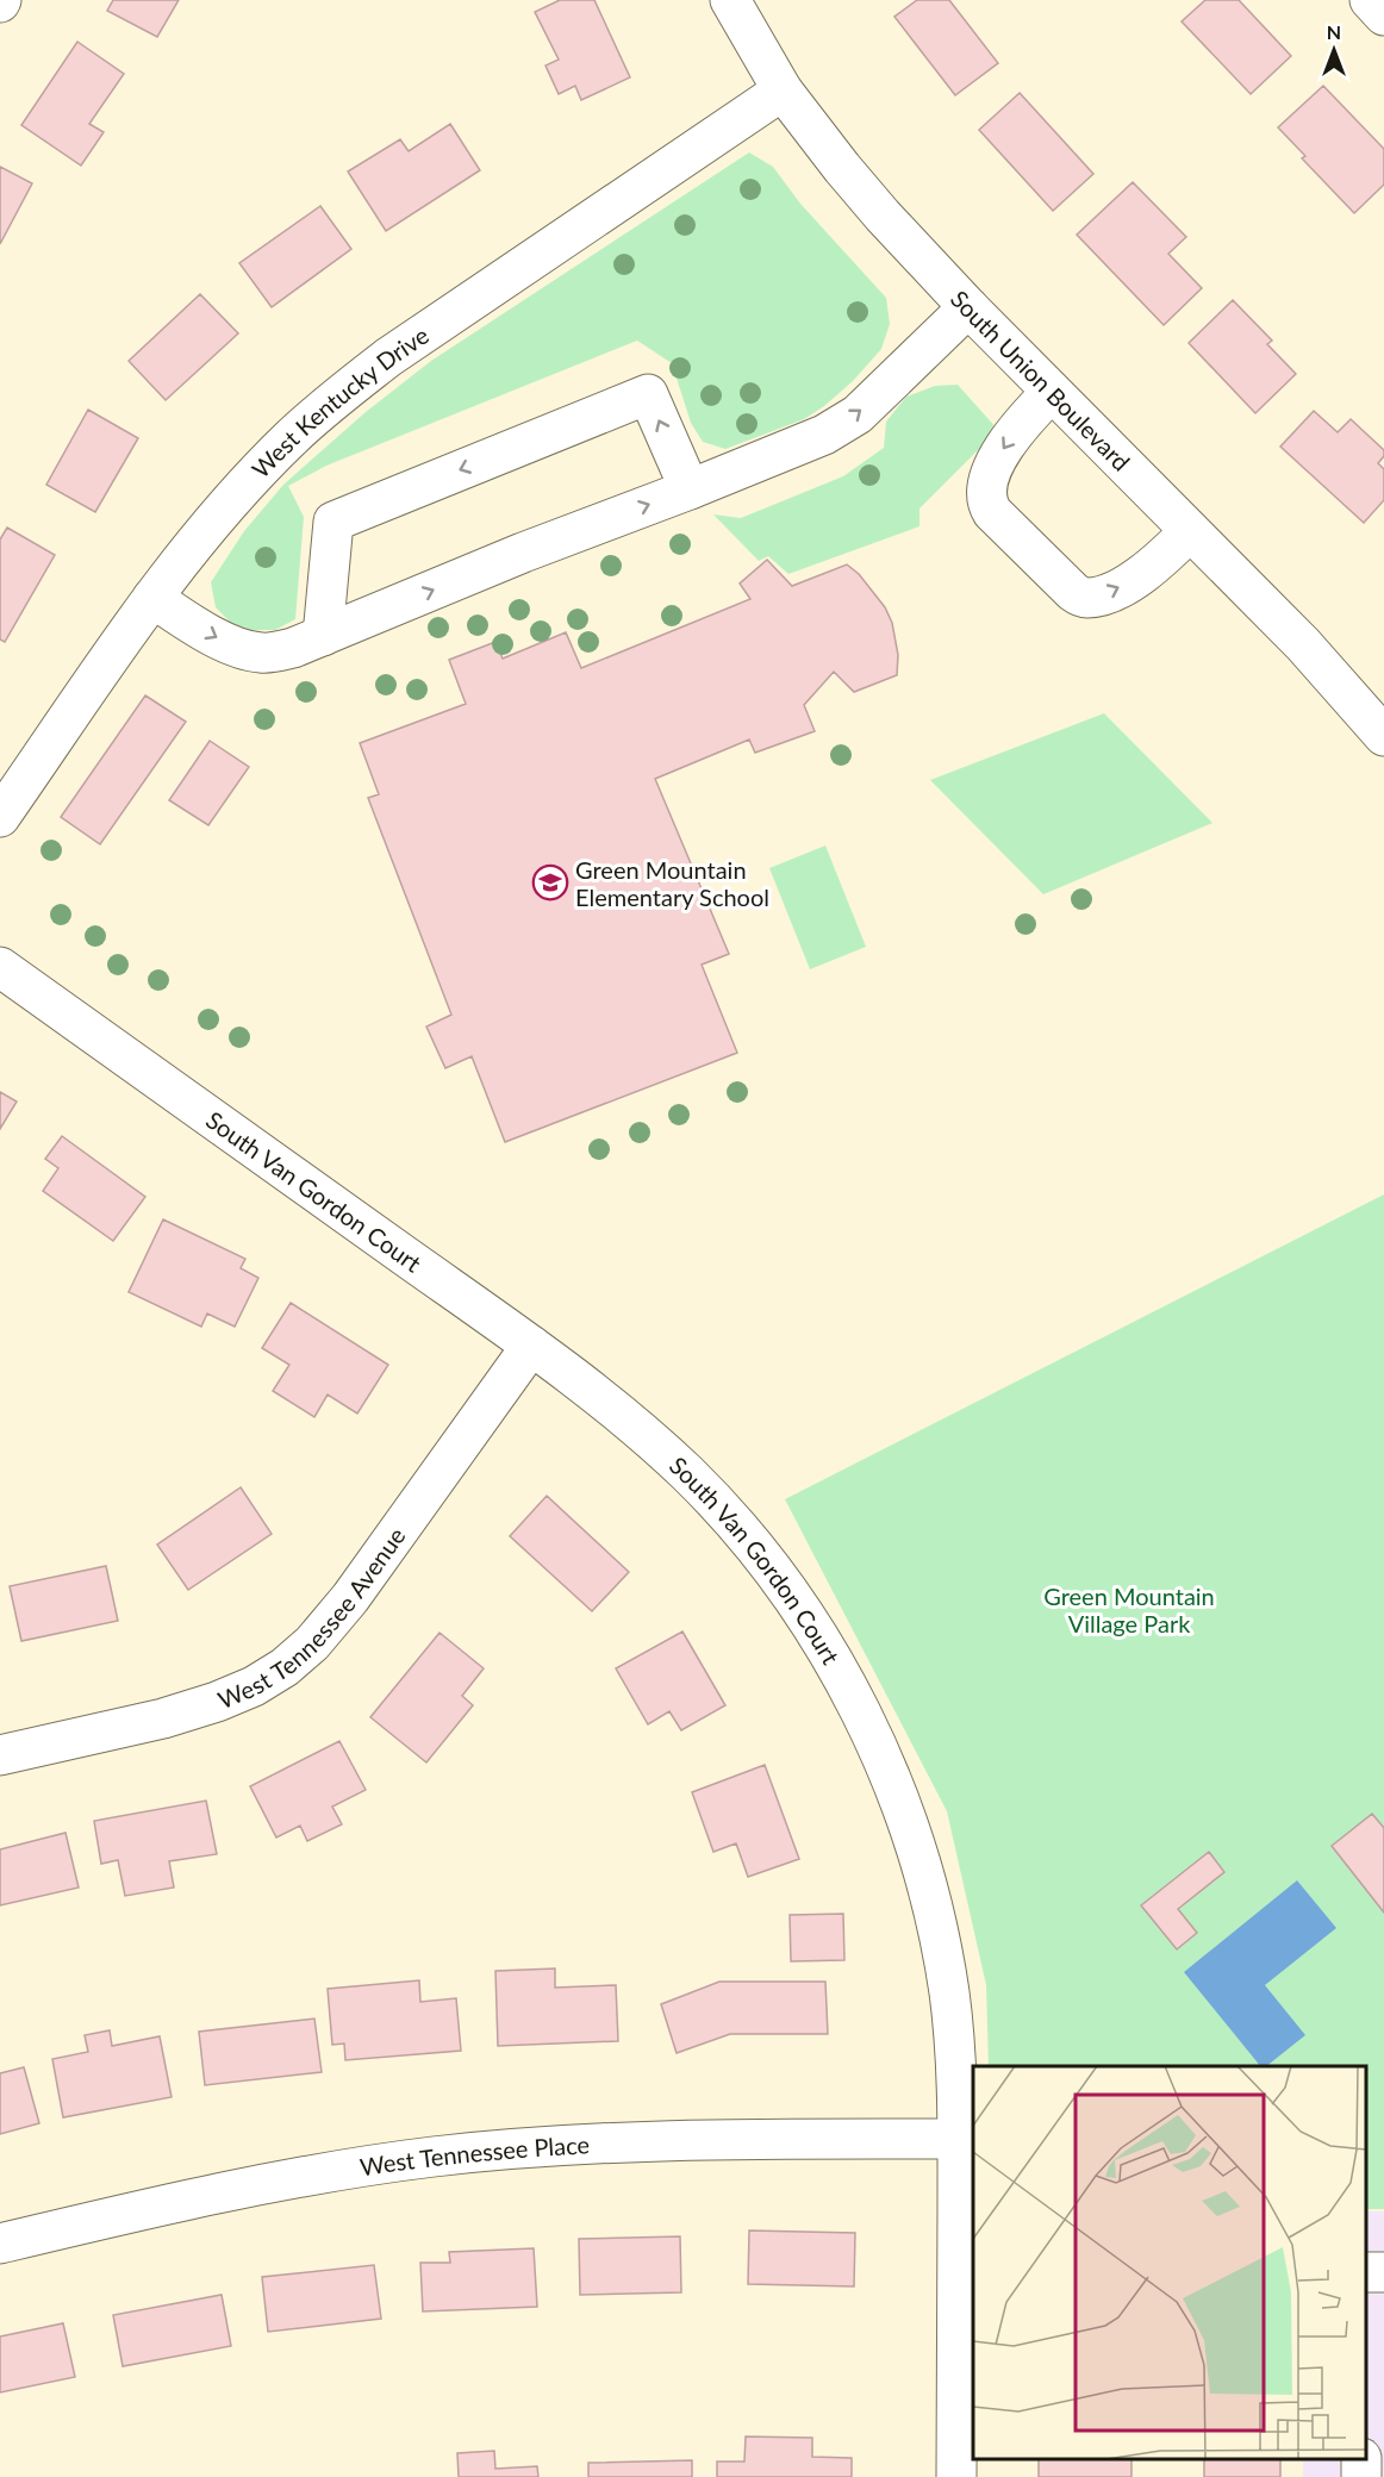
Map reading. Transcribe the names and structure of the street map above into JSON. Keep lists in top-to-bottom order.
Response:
{
  "streets": {
    "street": [
      "South Union Boulevard",
      "West Kentucky Drive",
      "South Van Gordon Court",
      "West Tennessee Avenue",
      "West Tennessee Place"
    ]
  },
  "crossings": [
    ["South Union Boulevard", "West Kentucky Drive"],
    ["South Van Gordon Court", "West Tennessee Avenue"],
    ["South Van Gordon Court", "West Tennessee Place"]
  ],
  "parks": ["Green Mountain Village Park"],
  "places": {
    "school or university": ["Green Mountain Elementary School"]
  },
  "north": "top"
}
